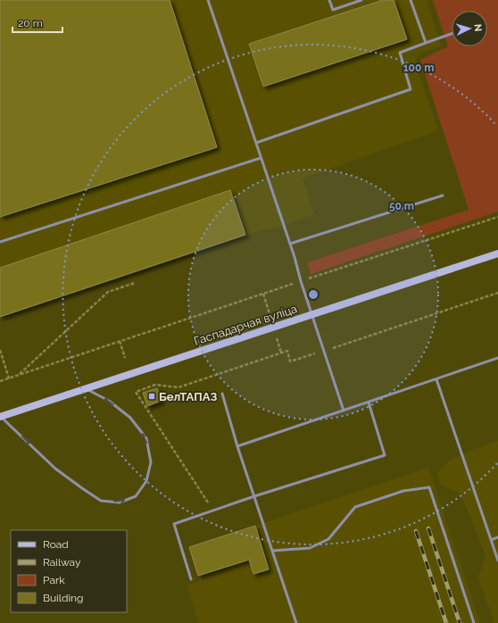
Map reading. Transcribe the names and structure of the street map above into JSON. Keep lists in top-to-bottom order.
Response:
{
  "streets": {
    "street": ["Гаспадарчая вуліца"]
  },
  "places": {
    "transit": ["БелТАПАЗ"]
  },
  "legend": [
    "Road",
    "Railway",
    "Park",
    "Building"
  ],
  "scale_bar": "20 m",
  "north": "right",
  "rings": ["100 m", "50 m"]
}
